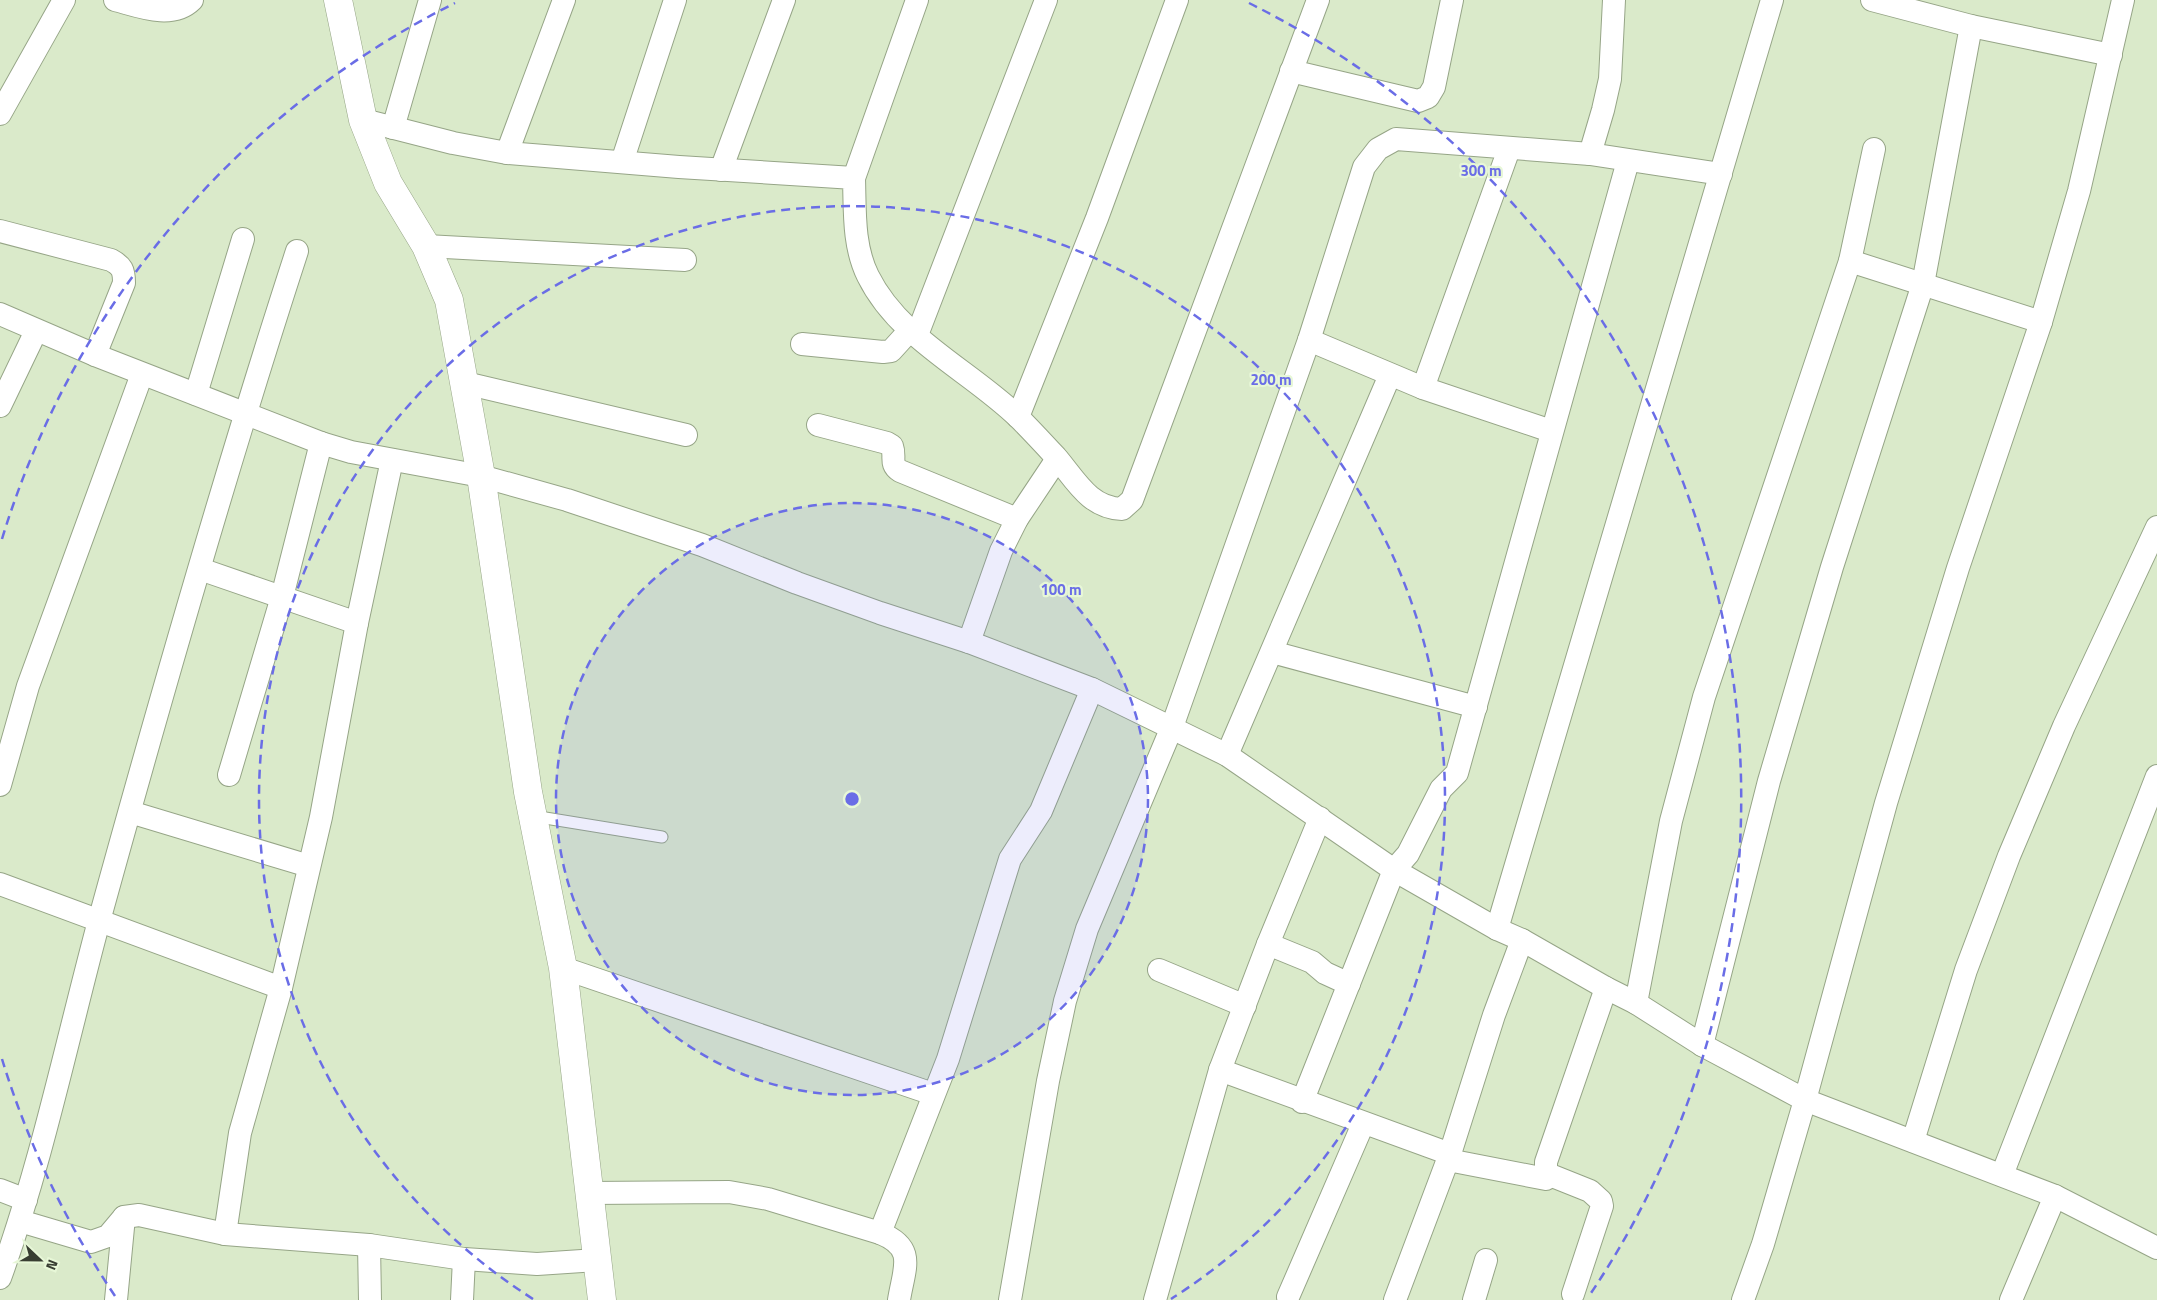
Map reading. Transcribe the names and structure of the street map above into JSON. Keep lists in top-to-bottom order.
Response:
{
  "north": "right",
  "rings": ["300 m", "200 m", "100 m"]
}
